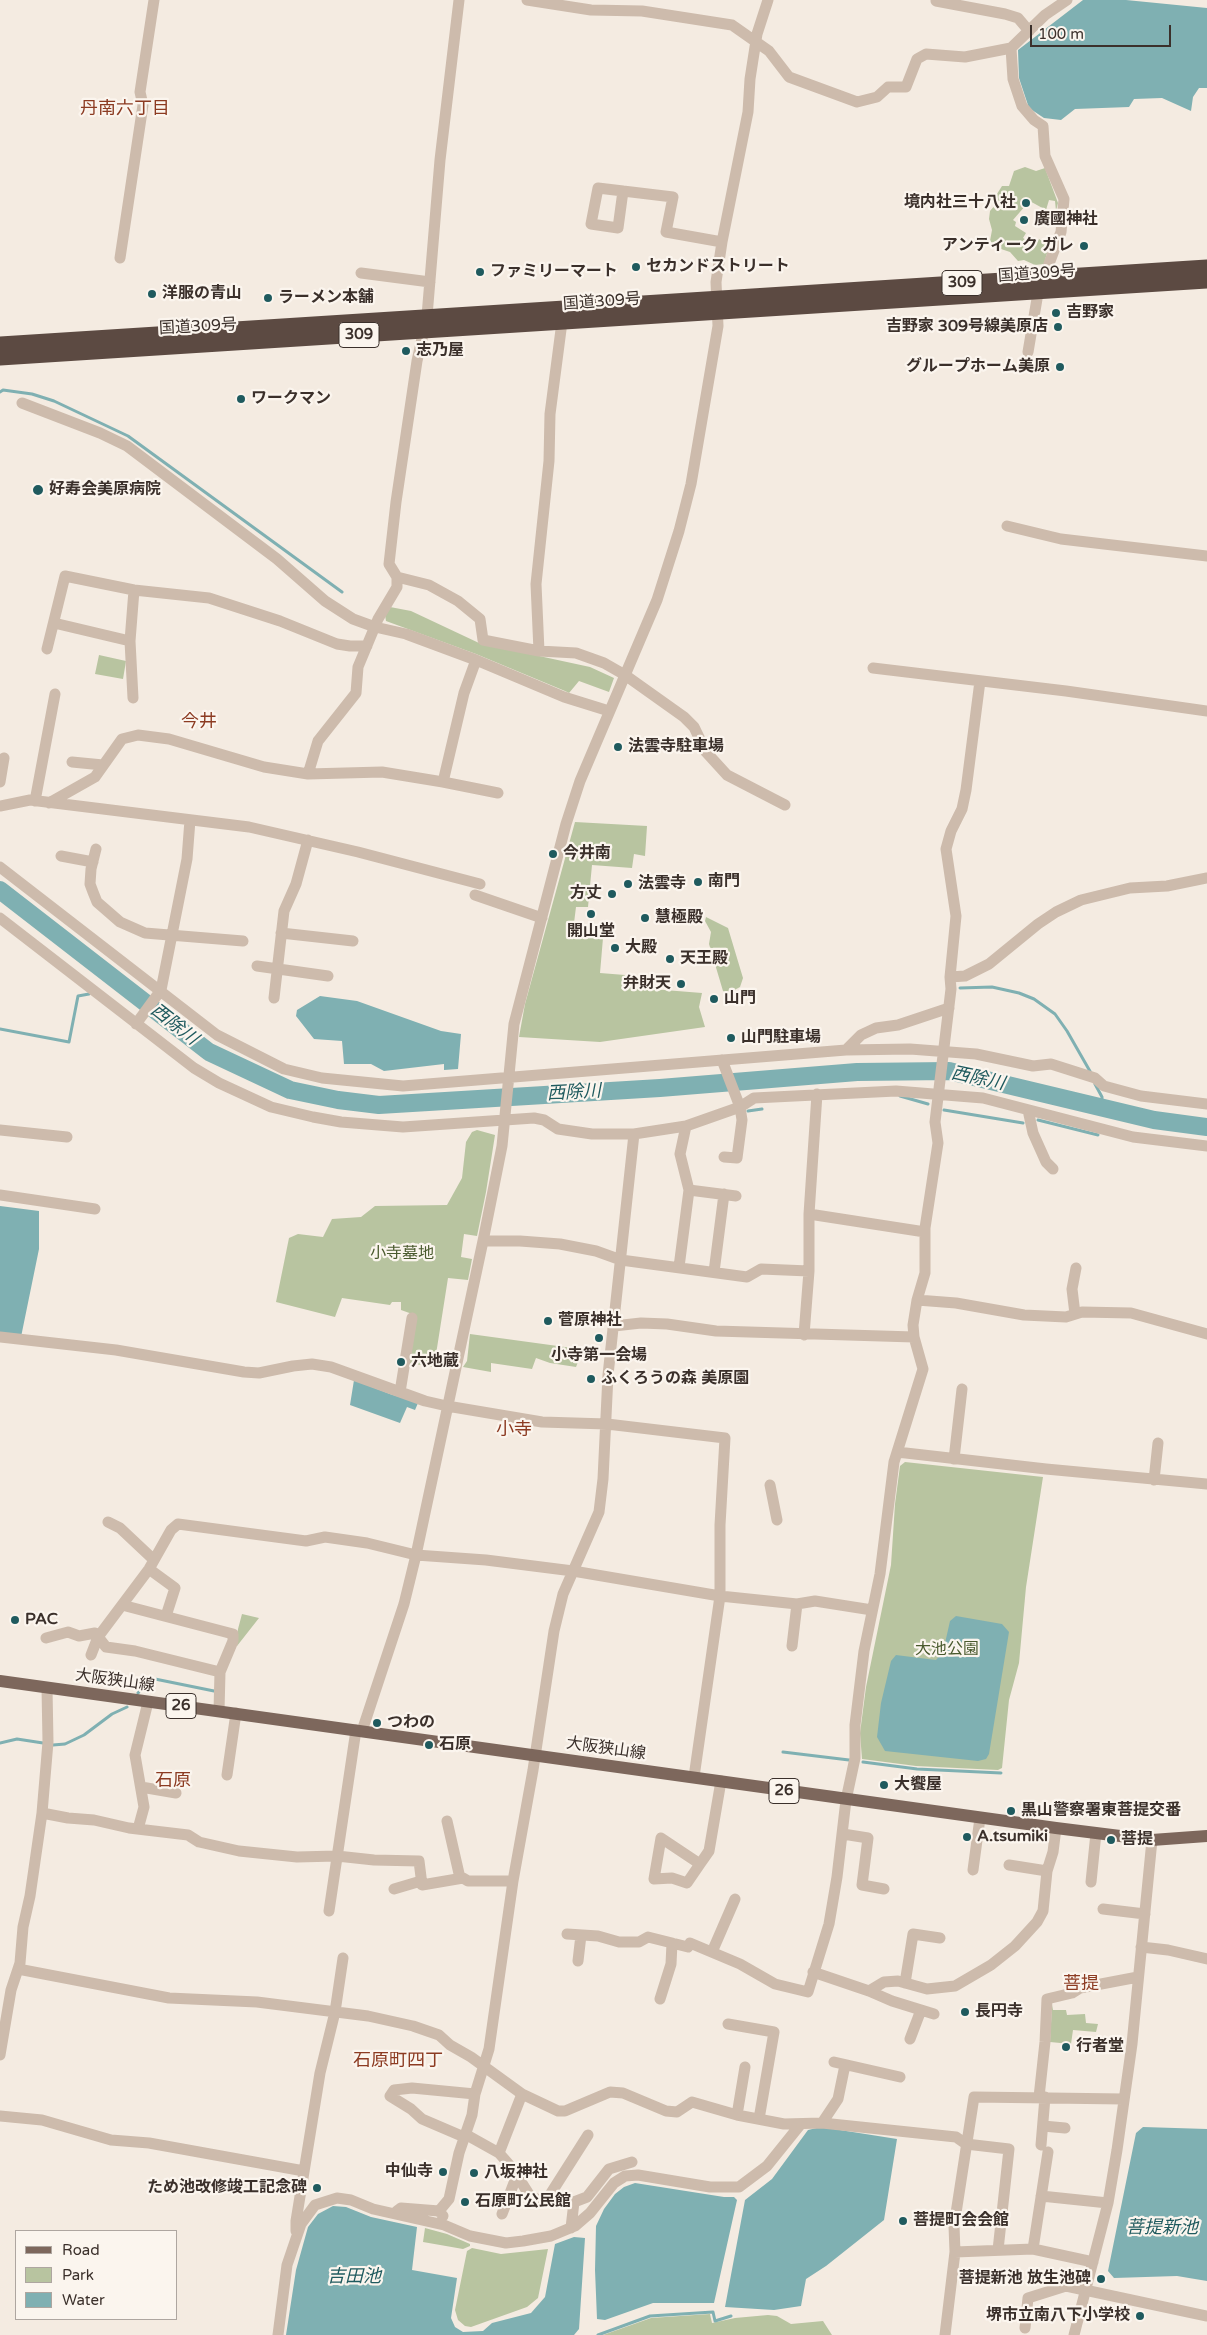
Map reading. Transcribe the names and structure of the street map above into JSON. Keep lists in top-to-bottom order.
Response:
{
  "streets": {
    "highway": ["国道309号", "309"],
    "main road": ["大阪狭山線", "26"]
  },
  "districts": [
    "丹南六丁目",
    "今井",
    "小寺",
    "石原",
    "菩提",
    "石原町四丁"
  ],
  "water": ["西除川", "菩提新池", "吉田池"],
  "parks": ["小寺墓地", "大池公園"],
  "places": [
    "境内社三十八社",
    "廣國神社",
    "アンティーク ガレ",
    "セカンドストリート",
    "ファミリーマート",
    "洋服の青山",
    "ラーメン本舗",
    "吉野家",
    "吉野家 309号線美原店",
    "志乃屋",
    "グループホーム美原",
    "ワークマン",
    "好寿会美原病院",
    "法雲寺駐車場",
    "今井南",
    "南門",
    "法雲寺",
    "方丈",
    "開山堂",
    "慧極殿",
    "大殿",
    "天王殿",
    "弁財天",
    "山門",
    "山門駐車場",
    "菅原神社",
    "小寺第一会場",
    "六地蔵",
    "ふくろうの森 美原園",
    "PAC",
    "つわの",
    "石原",
    "大饗屋",
    "黒山警察署東菩提交番",
    "A.tsumiki",
    "菩提",
    "長円寺",
    "行者堂",
    "中仙寺",
    "八坂神社",
    "ため池改修竣工記念碑",
    "石原町公民館",
    "菩提町会会館",
    "菩提新池 放生池碑",
    "堺市立南八下小学校"
  ],
  "legend": ["Road", "Park", "Water"],
  "scale_bar": "100 m"
}
